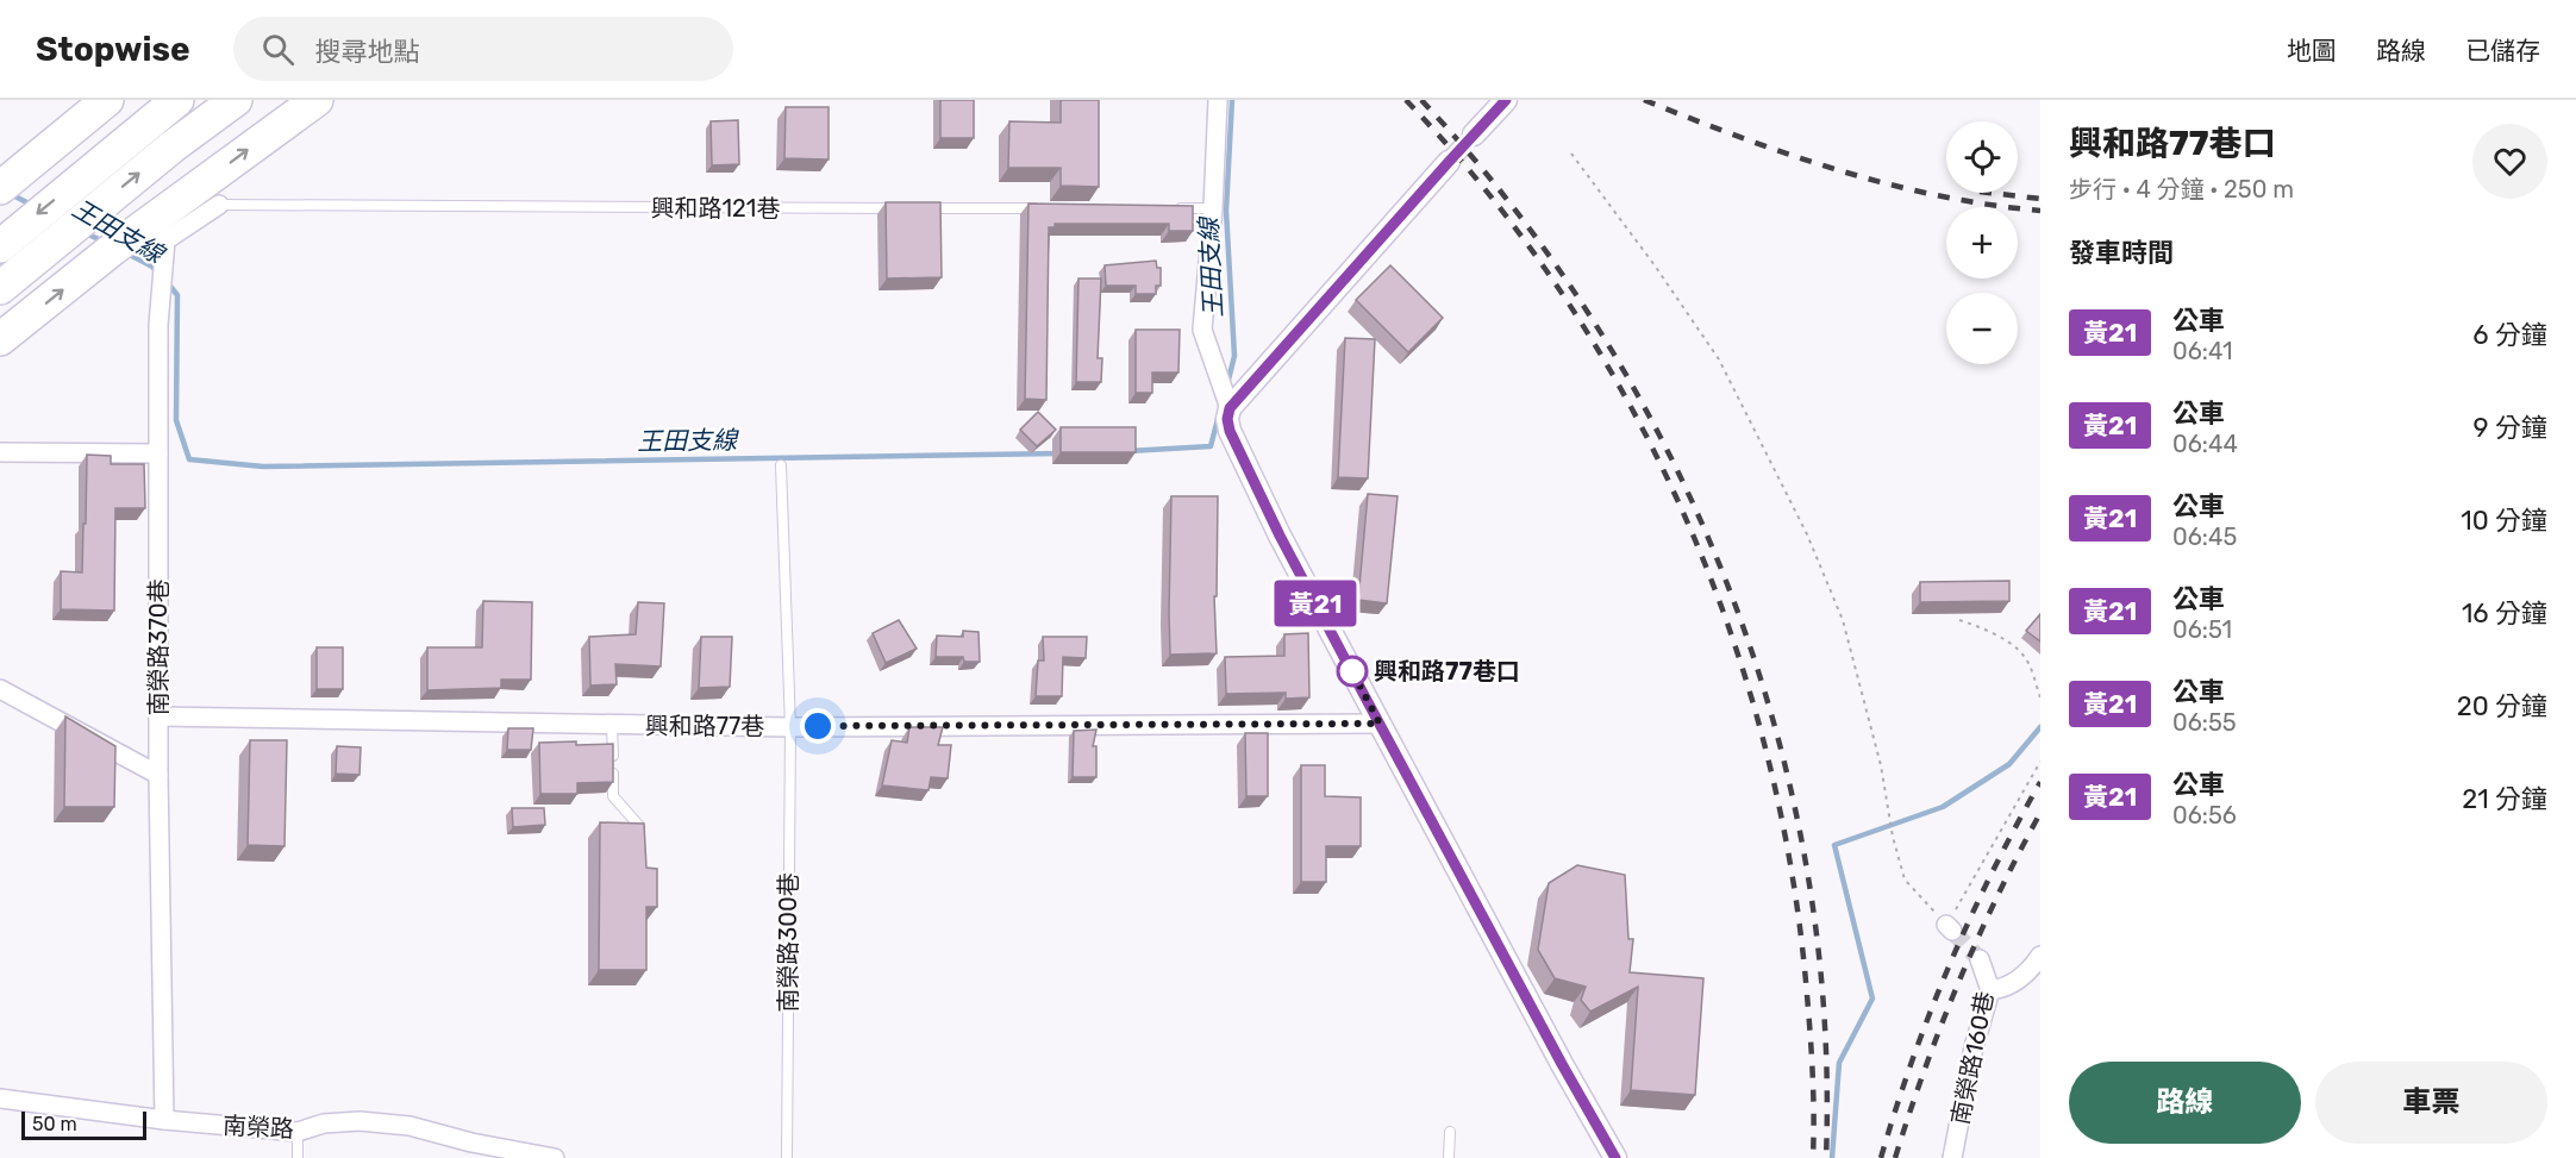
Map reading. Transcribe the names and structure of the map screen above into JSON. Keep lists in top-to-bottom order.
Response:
{
  "streets": {
    "street": [
      "南榮路370巷",
      "興和路77巷",
      "南榮路160巷",
      "南榮路"
    ],
    "lane": ["興和路121巷", "南榮路300巷"]
  },
  "crossings": [
    ["興和路121巷", "南榮路370巷"],
    ["南榮路370巷", "興和路77巷"],
    ["南榮路370巷", "南榮路"],
    ["興和路77巷", "南榮路300巷"]
  ],
  "water": ["王田支線"],
  "places": ["興和路77巷口"],
  "lines": ["bus line 黃21"],
  "scale_bar": "50 m",
  "page": {
    "header": "Stopwise",
    "search": "搜尋地點",
    "nav": ["地圖", "路線", "已儲存"],
    "on_map": "黃21",
    "heading": [
      ["興和路77巷口", "步行 · 4 分鐘 · 250 m"],
      "發車時間"
    ],
    "map_buttons": ["+", "−"],
    "list": [
      {
        "mark": "黃21",
        "name": "公車",
        "note": "06:41",
        "value": "6 分鐘"
      },
      {
        "mark": "黃21",
        "name": "公車",
        "note": "06:44",
        "value": "9 分鐘"
      },
      {
        "mark": "黃21",
        "name": "公車",
        "note": "06:45",
        "value": "10 分鐘"
      },
      {
        "mark": "黃21",
        "name": "公車",
        "note": "06:51",
        "value": "16 分鐘"
      },
      {
        "mark": "黃21",
        "name": "公車",
        "note": "06:55",
        "value": "20 分鐘"
      },
      {
        "mark": "黃21",
        "name": "公車",
        "note": "06:56",
        "value": "21 分鐘"
      }
    ],
    "buttons": ["路線", "車票"],
    "scale": "50 m"
  }
}
